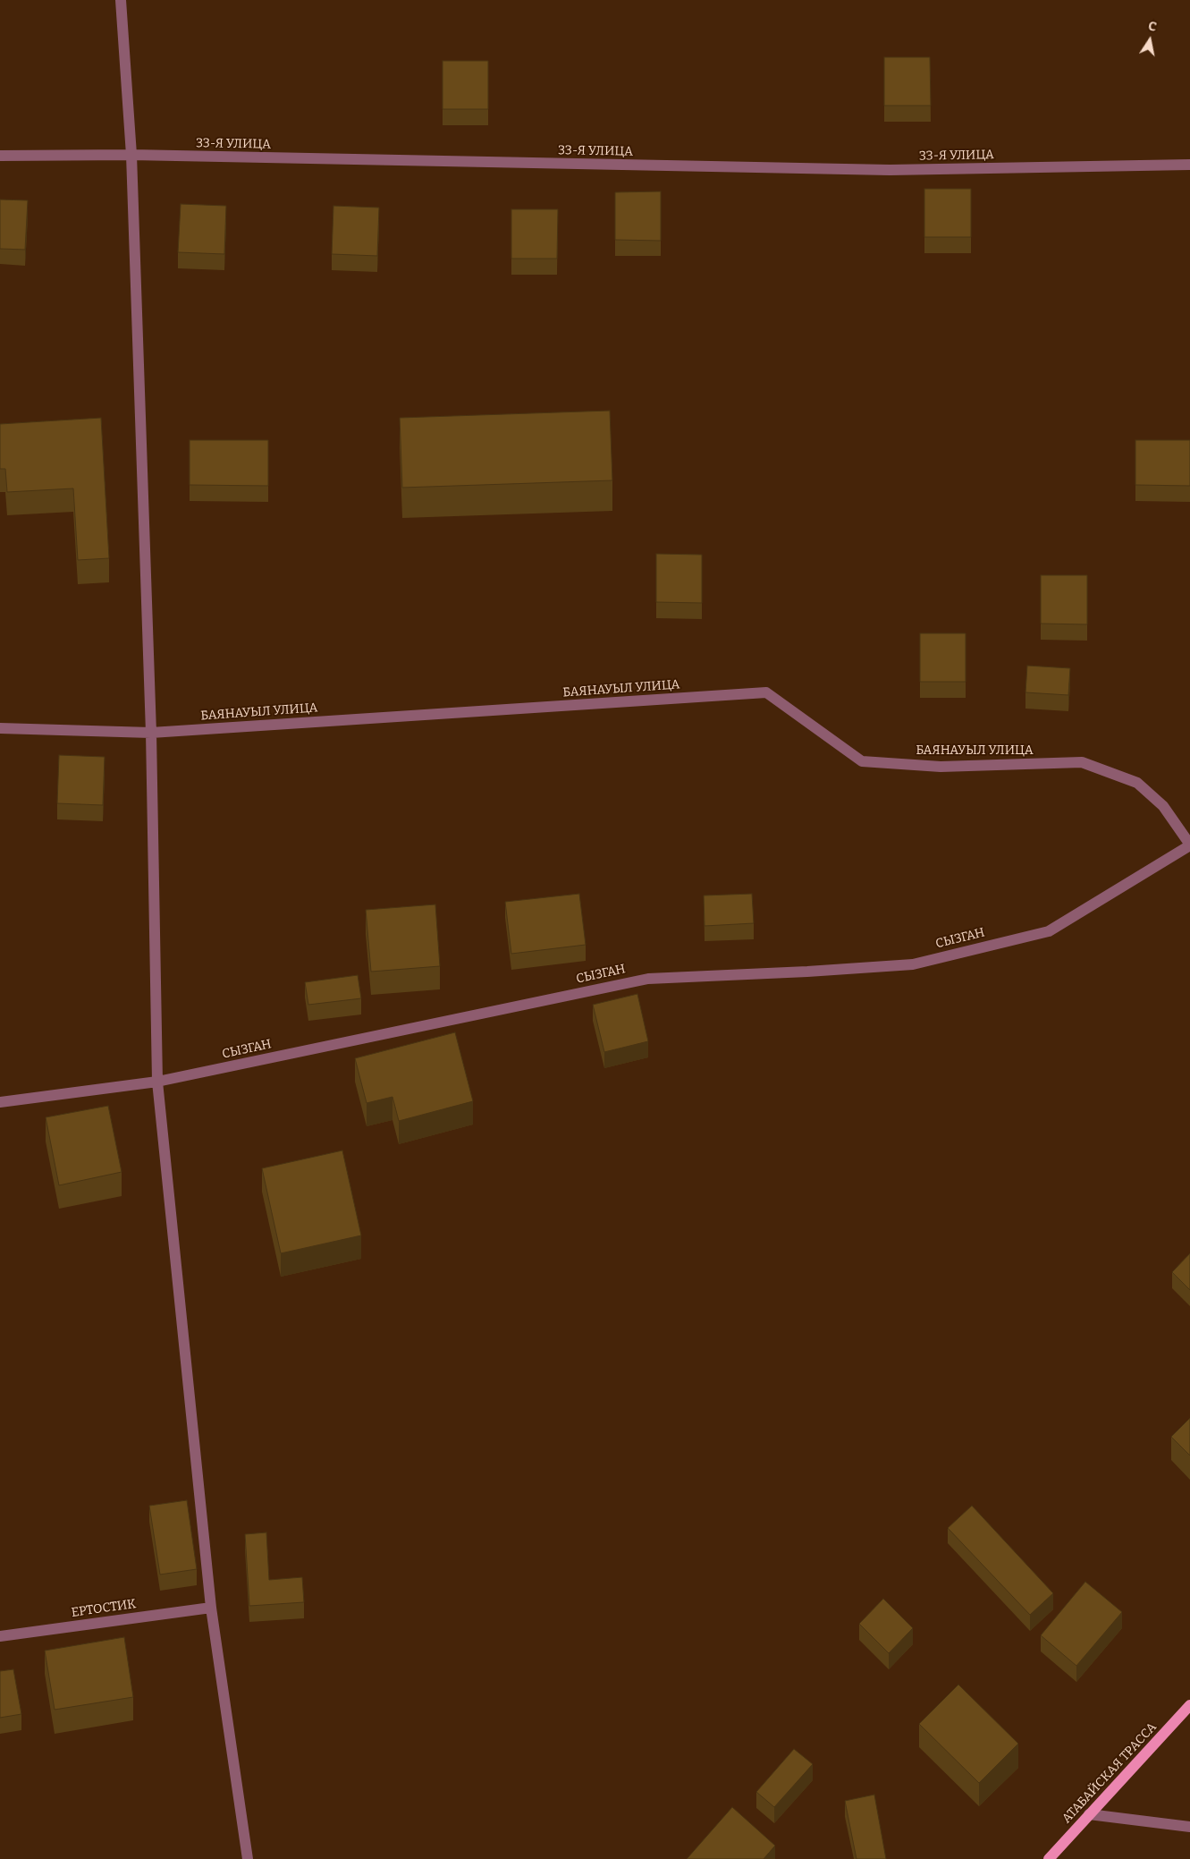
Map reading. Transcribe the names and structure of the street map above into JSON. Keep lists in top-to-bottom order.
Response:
{
  "streets": {
    "main road": ["АТАБАЙСКАЯ ТРАССА"],
    "street": [
      "33-Я УЛИЦА",
      "БАЯНАУЫЛ УЛИЦА",
      "СЫЗГАН",
      "ЕРТОСТИК"
    ]
  },
  "crossings": [
    ["БАЯНАУЫЛ УЛИЦА", "СЫЗГАН"]
  ],
  "north": "top"
}
